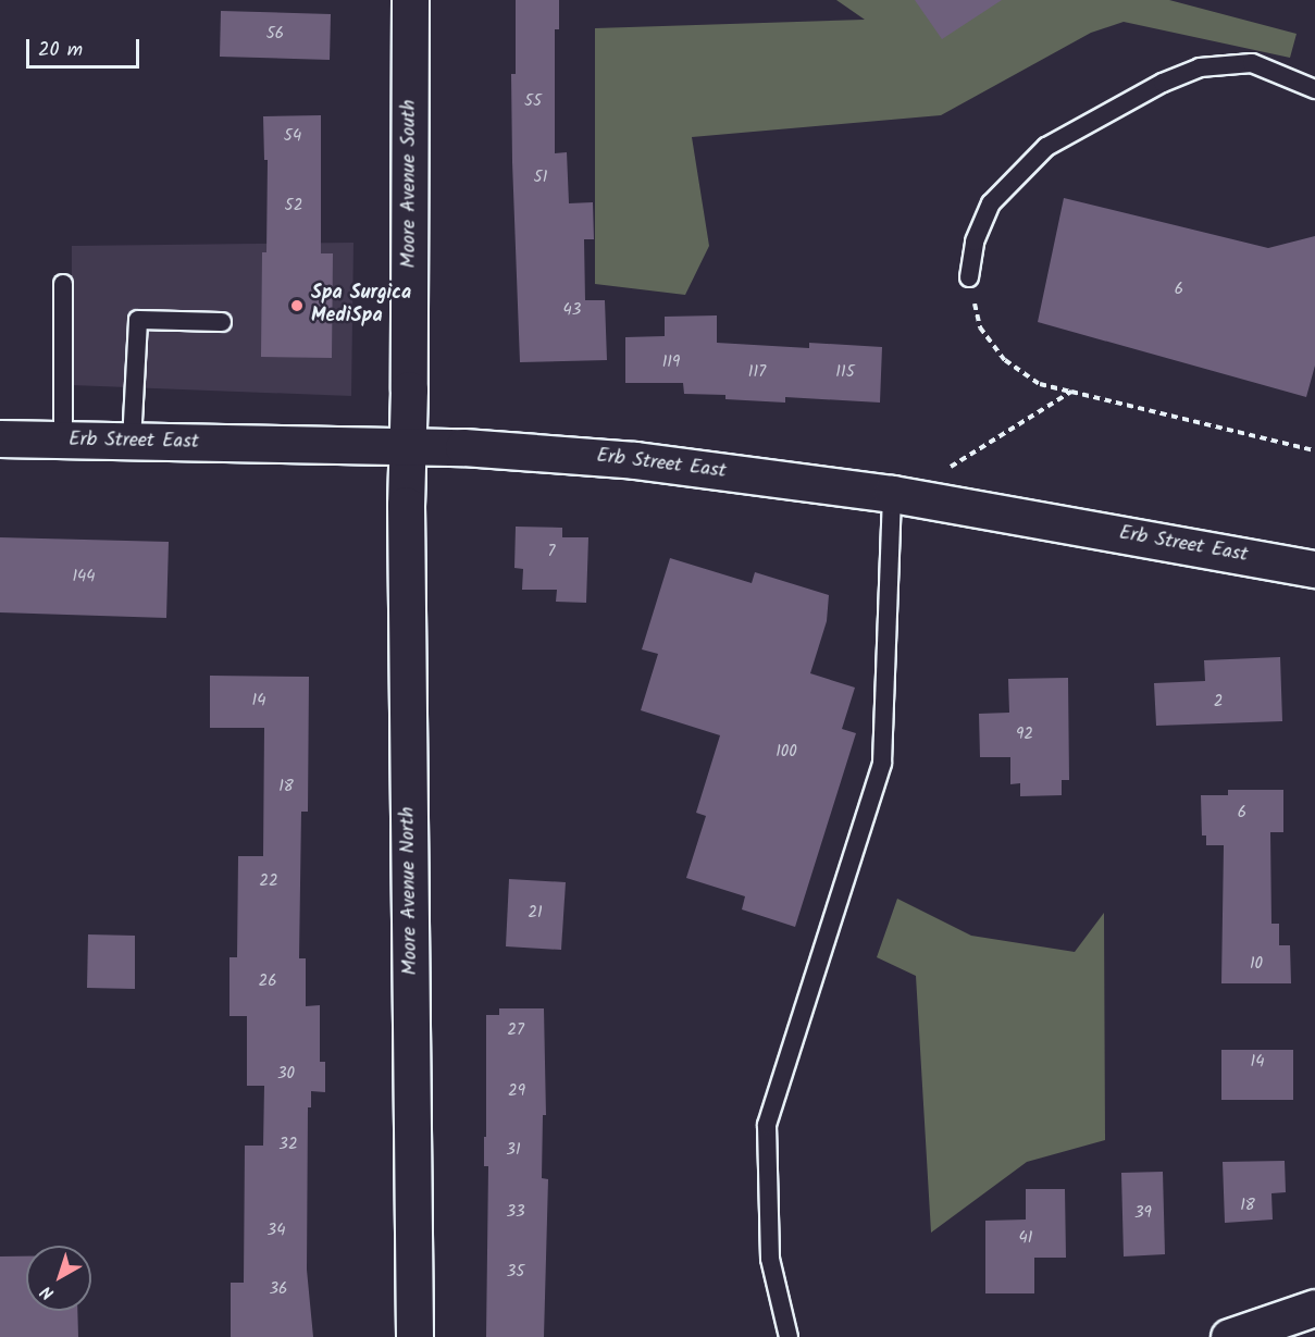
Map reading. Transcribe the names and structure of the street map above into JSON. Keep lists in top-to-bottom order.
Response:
{
  "streets": {
    "street": ["Moore Avenue South", "Erb Street East", "Moore Avenue North"]
  },
  "crossings": [
    ["Moore Avenue South", "Erb Street East"],
    ["Moore Avenue South", "Moore Avenue North"],
    ["Erb Street East", "Moore Avenue North"]
  ],
  "places": ["Spa Surgica MediSpa"],
  "house_numbers": [
    "56",
    "55",
    "54",
    "51",
    "52",
    "6",
    "43",
    "119",
    "117",
    "115",
    "7",
    "144",
    "14",
    "2",
    "92",
    "100",
    "18",
    "6",
    "22",
    "21",
    "10",
    "26",
    "27",
    "14",
    "30",
    "29",
    "32",
    "31",
    "18",
    "33",
    "39",
    "34",
    "41",
    "35",
    "36"
  ],
  "scale_bar": "20 m",
  "north": "bottom left"
}
